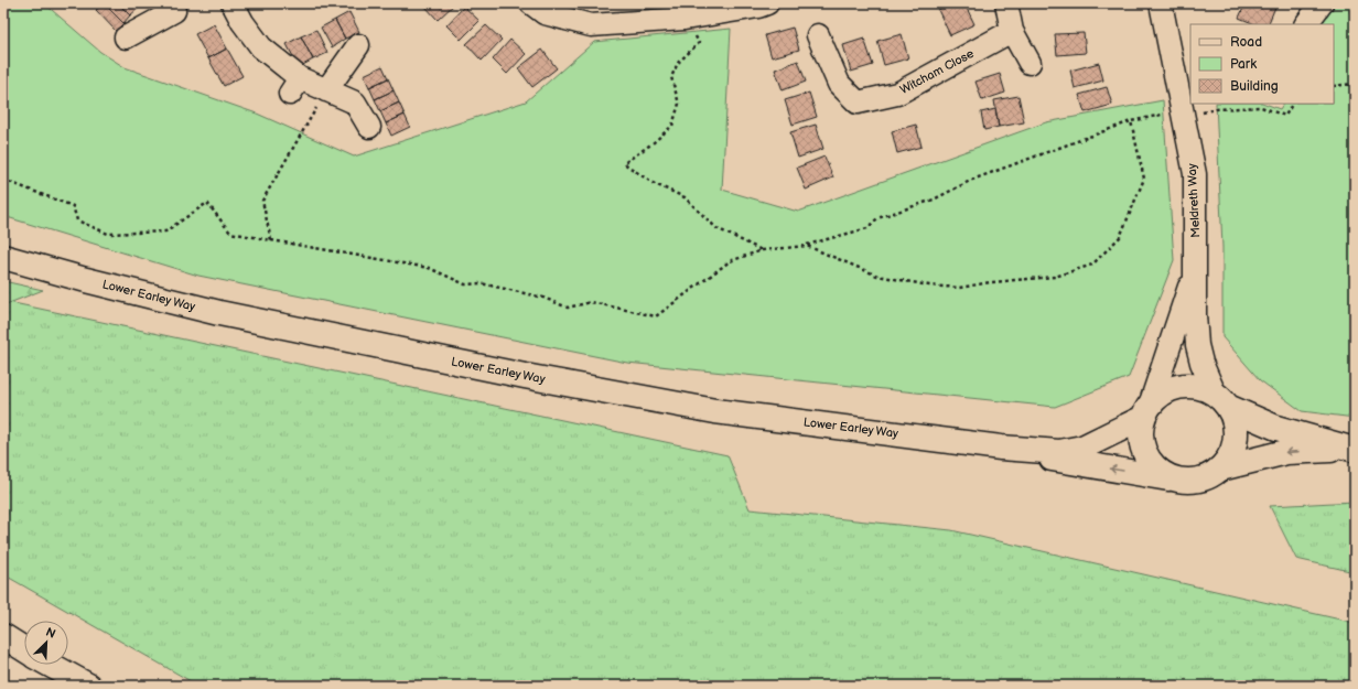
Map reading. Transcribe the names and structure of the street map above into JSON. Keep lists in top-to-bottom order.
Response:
{
  "streets": {
    "main road": ["Lower Earley Way"],
    "street": ["Witcham Close", "Meldreth Way"]
  },
  "crossings": [
    ["Meldreth Way", "Lower Earley Way"]
  ],
  "legend": ["Road", "Park", "Building"],
  "north": "top right"
}
